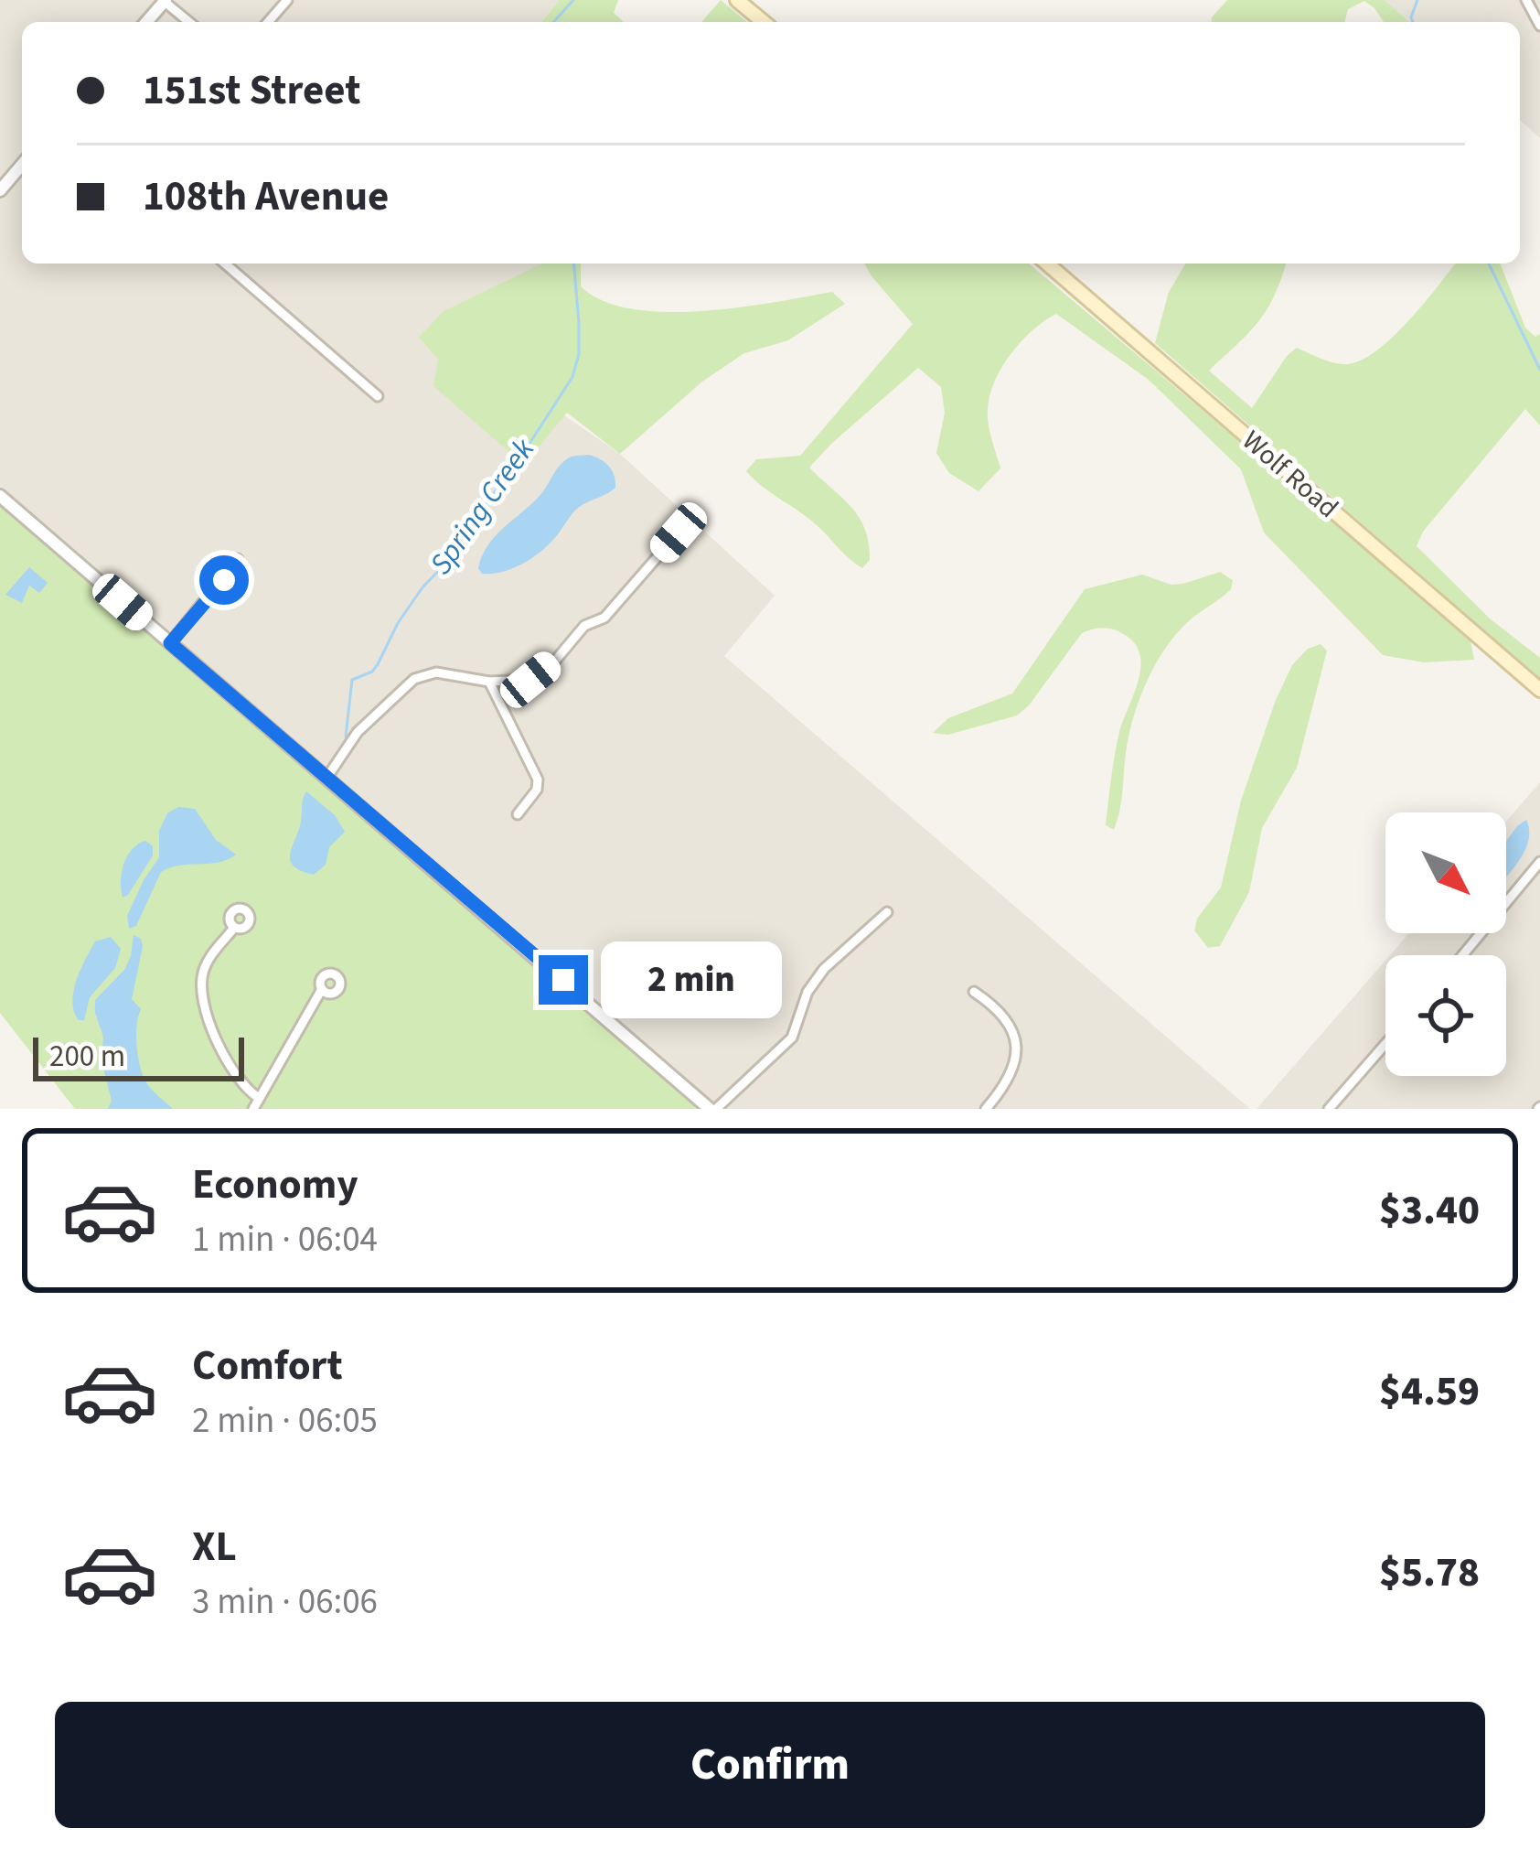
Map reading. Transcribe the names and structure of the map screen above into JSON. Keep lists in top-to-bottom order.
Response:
{
  "streets": {
    "main road": ["Wolf Road"]
  },
  "water": ["Spring Creek"],
  "scale_bar": "200 m",
  "north": "bottom right",
  "page": {
    "banner": ["151st Street", "108th Avenue"],
    "bubble": "2 min",
    "scale": "200 m",
    "list": [
      {
        "name": "Economy",
        "note": "1 min · 06:04",
        "value": "$3.40"
      },
      {
        "name": "Comfort",
        "note": "2 min · 06:05",
        "value": "$4.59"
      },
      {
        "name": "XL",
        "note": "3 min · 06:06",
        "value": "$5.78"
      }
    ],
    "buttons": "Confirm"
  }
}
